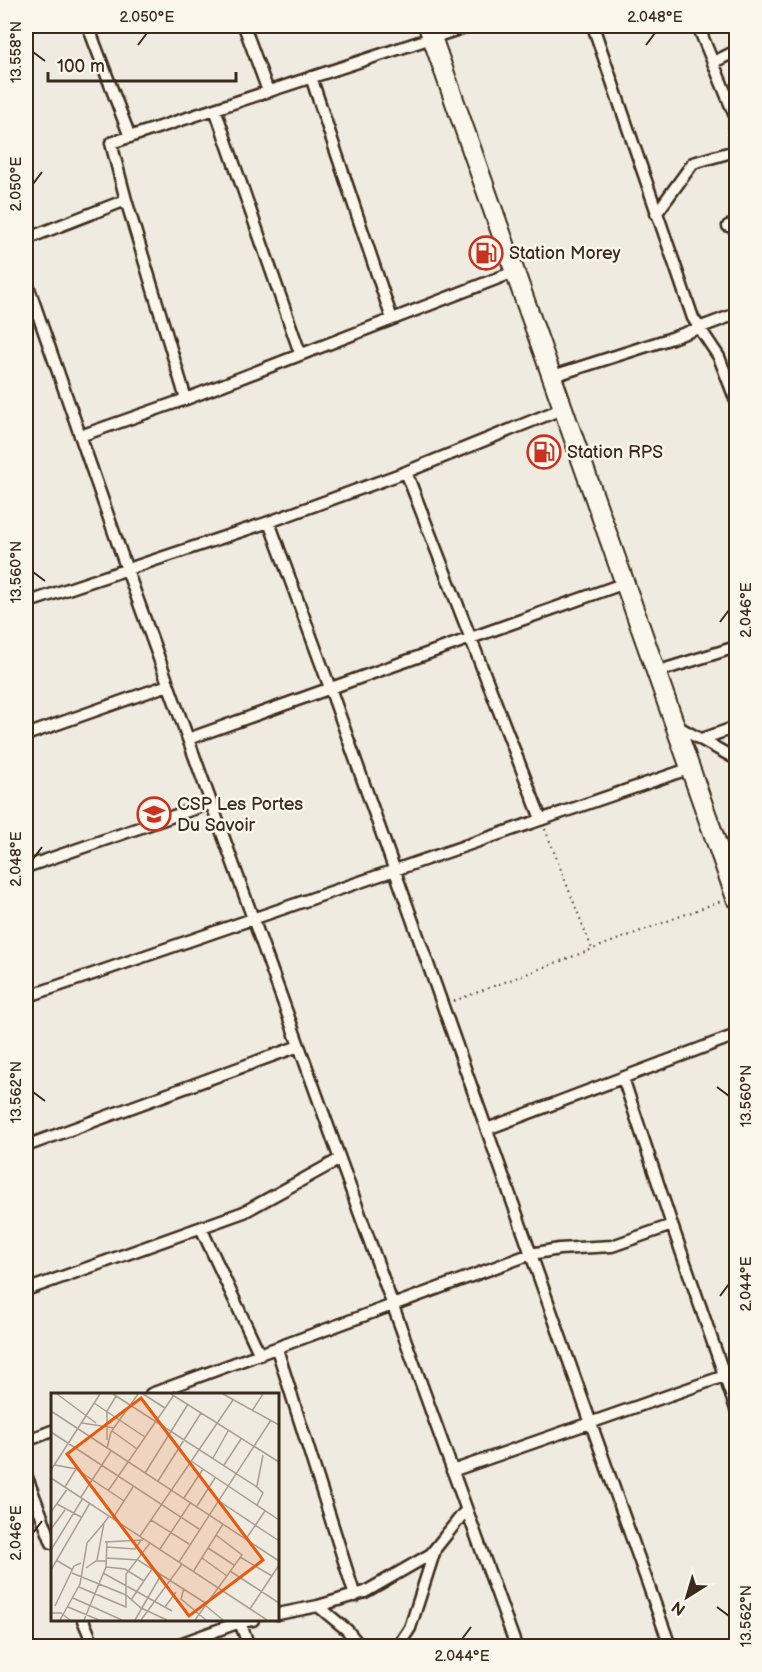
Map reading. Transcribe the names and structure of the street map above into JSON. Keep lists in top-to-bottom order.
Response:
{
  "places": {
    "fuel station": ["Station Morey", "Station RPS"],
    "school or university": ["CSP Les Portes Du Savoir"]
  },
  "scale_bar": "100 m",
  "north": "bottom left",
  "coordinates": [
    "2.050°E",
    "2.048°E",
    "13.558°N",
    "13.560°N",
    "2.046°E",
    "13.562°N",
    "2.044°E"
  ]
}
